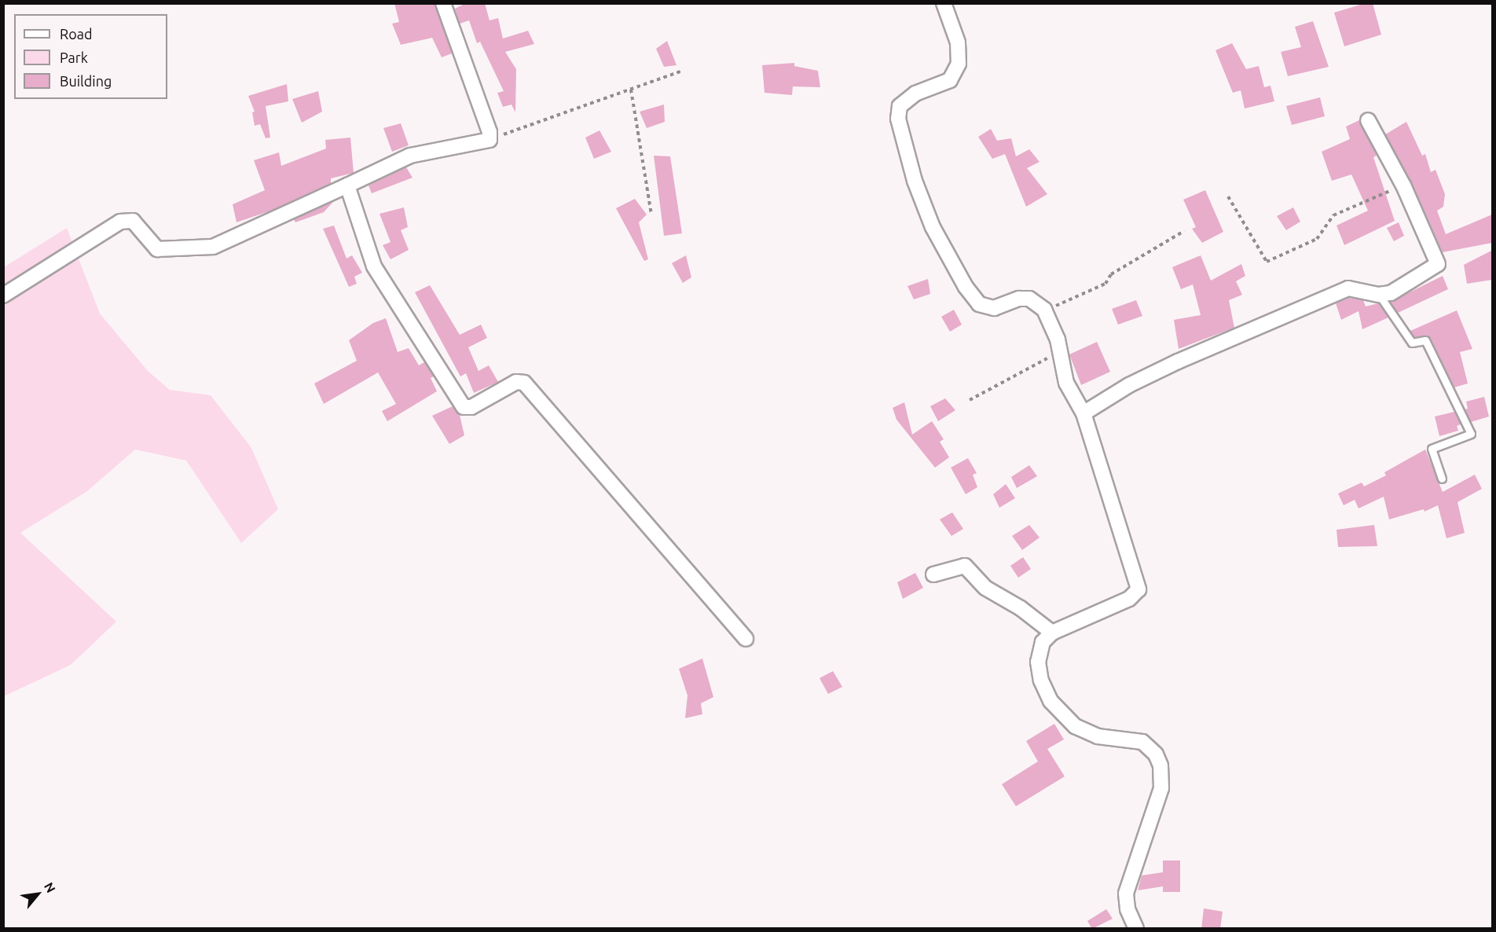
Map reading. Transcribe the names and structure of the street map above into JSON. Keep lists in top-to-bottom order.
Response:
{
  "legend": ["Road", "Park", "Building"],
  "north": "top right"
}
